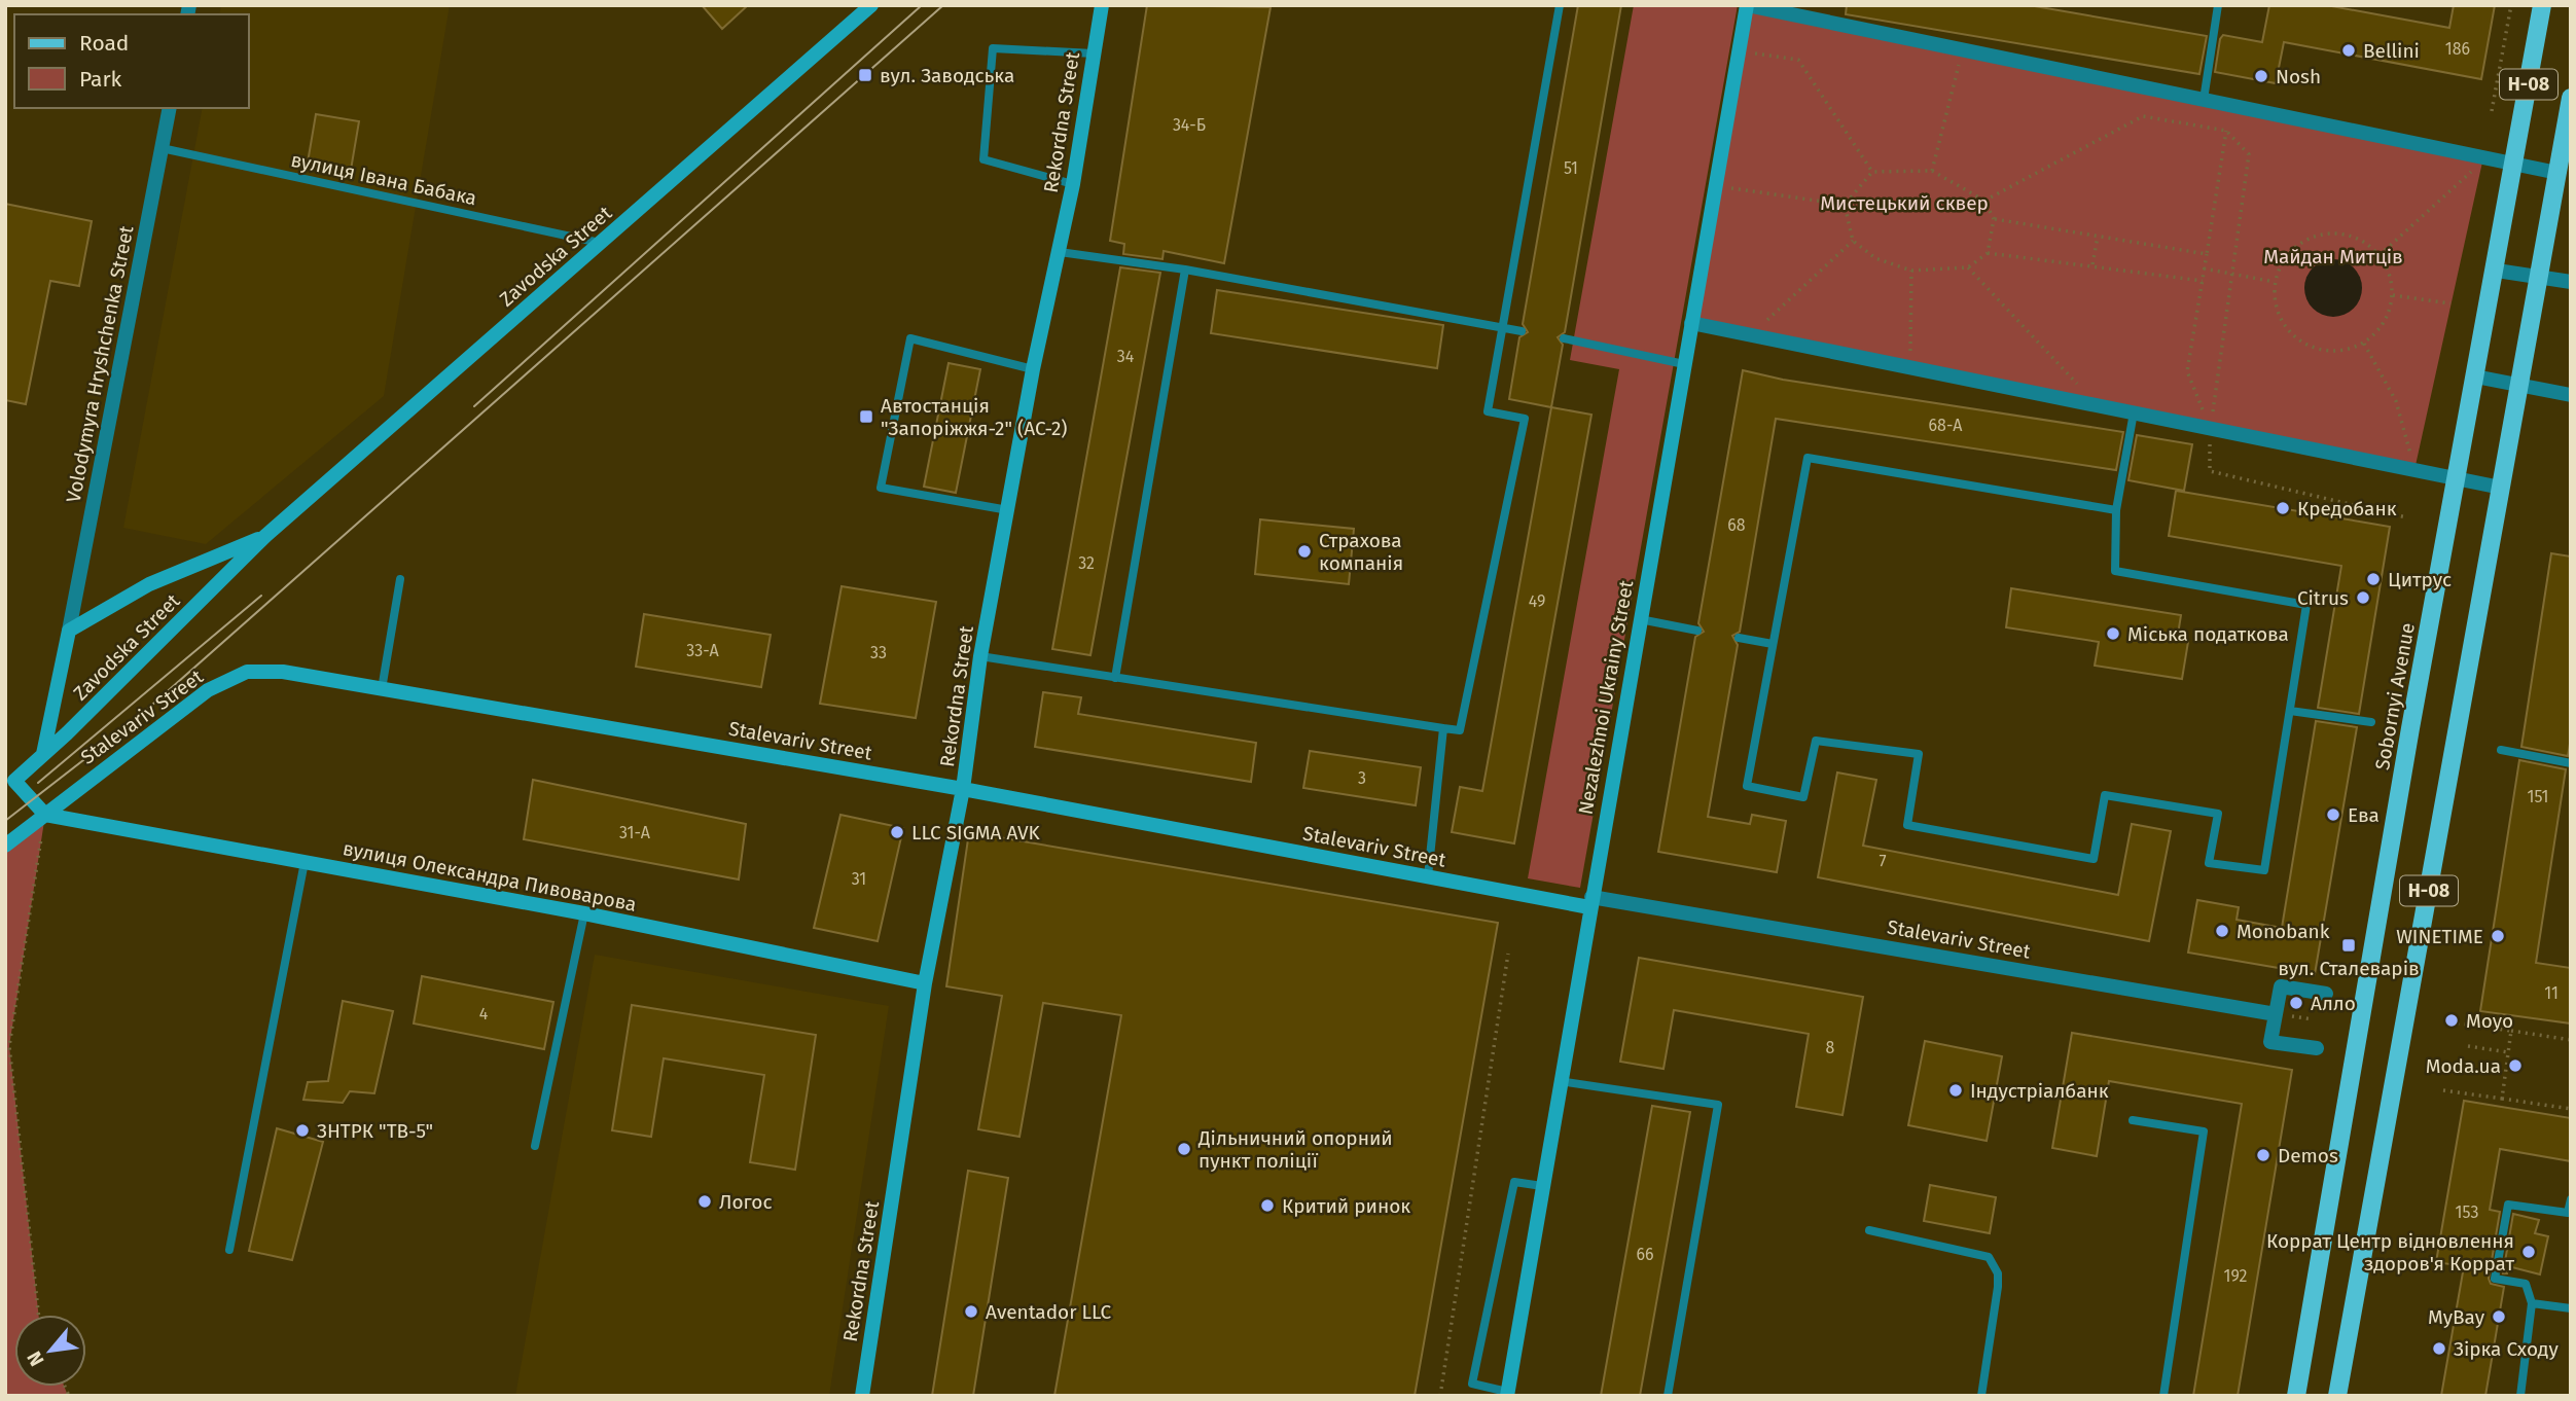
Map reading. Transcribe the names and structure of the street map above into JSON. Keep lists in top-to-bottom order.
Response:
{
  "streets": {
    "main road": ["Н-08", "Sobornyi Avenue"],
    "street": [
      "Rekordna Street",
      "Zavodska Street",
      "Volodymyra Hryshchenka Street",
      "Nezalezhnoi Ukrainy Street",
      "Stalevariv Street",
      "вулиця Олександра Пивоварова"
    ],
    "lane": ["вулиця Івана Бабака"]
  },
  "crossings": [
    ["Rekordna Street", "Stalevariv Street"],
    ["Rekordna Street", "вулиця Олександра Пивоварова"],
    ["вулиця Івана Бабака", "Zavodska Street"],
    ["вулиця Івана Бабака", "Volodymyra Hryshchenka Street"],
    ["Zavodska Street", "Volodymyra Hryshchenka Street"],
    ["Zavodska Street", "Stalevariv Street"],
    ["Zavodska Street", "вулиця Олександра Пивоварова"],
    ["Nezalezhnoi Ukrainy Street", "Stalevariv Street"],
    ["Stalevariv Street", "вулиця Олександра Пивоварова"]
  ],
  "parks": ["Мистецький сквер", "Майдан Митців"],
  "places": {
    "other": [
      "Bellini",
      "Nosh",
      "Кредобанк",
      "Страхова компанія",
      "Цитрус",
      "Citrus",
      "Міська податкова",
      "Ева",
      "LLC SIGMA AVK",
      "Monobank",
      "WINETIME",
      "Алло",
      "Moyo",
      "Moda.ua",
      "Індустріалбанк",
      "ЗНТРК \"ТВ-5\"",
      "Дільничний опорний пункт поліції",
      "Demos",
      "Логос",
      "Критий ринок",
      "Коррат Центр відновлення здоров'я Коррат",
      "Aventador LLC",
      "MyBay",
      "Зірка Сходу"
    ],
    "transit": ["вул. Заводська", "Автостанція \"Запоріжжя-2\" (АС-2)", "вул. Сталеварів"]
  },
  "house_numbers": [
    "186",
    "34-Б",
    "51",
    "34",
    "68-А",
    "68",
    "32",
    "49",
    "33-А",
    "33",
    "3",
    "151",
    "31-А",
    "7",
    "31",
    "11",
    "4",
    "8",
    "153",
    "66",
    "192"
  ],
  "legend": ["Road", "Park"],
  "north": "bottom left"
}
